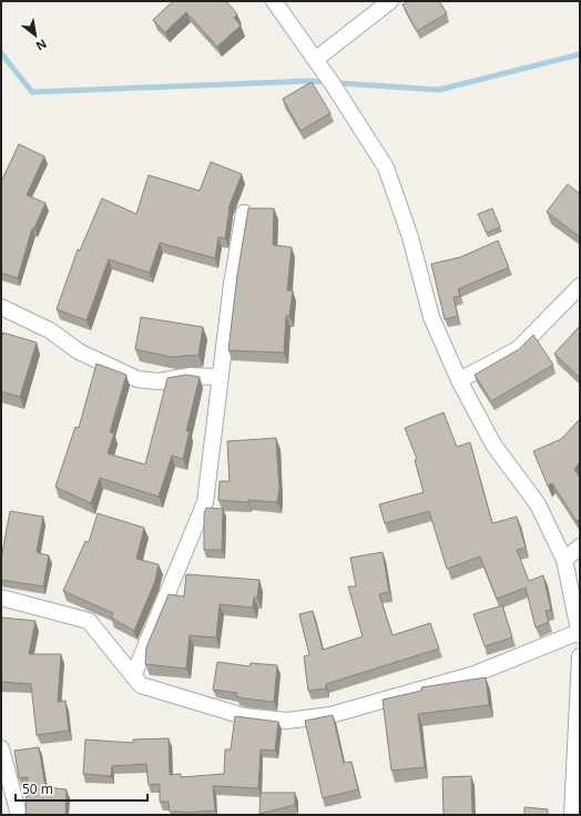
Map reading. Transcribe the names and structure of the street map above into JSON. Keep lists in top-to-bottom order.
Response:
{
  "scale_bar": "50 m",
  "north": "bottom right"
}
